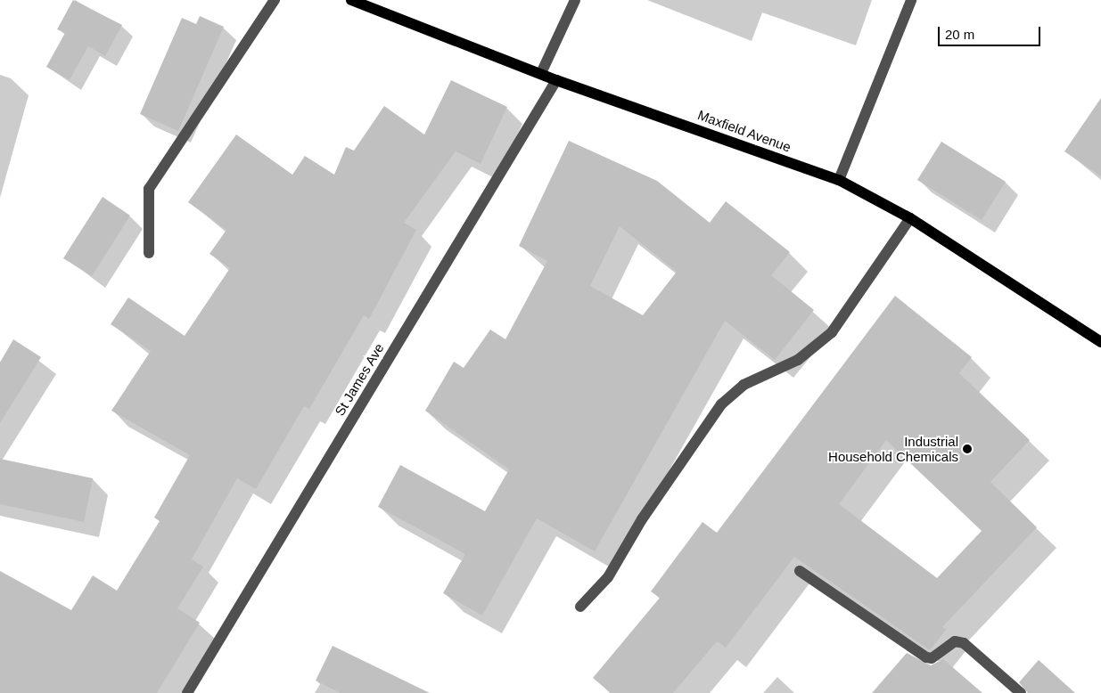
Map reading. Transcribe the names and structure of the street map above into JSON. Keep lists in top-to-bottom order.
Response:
{
  "streets": {
    "main road": ["Maxfield Avenue"],
    "street": ["St James Ave"]
  },
  "crossings": [
    ["Maxfield Avenue", "St James Ave"]
  ],
  "places": ["Industrial Household Chemicals"],
  "scale_bar": "20 m"
}
